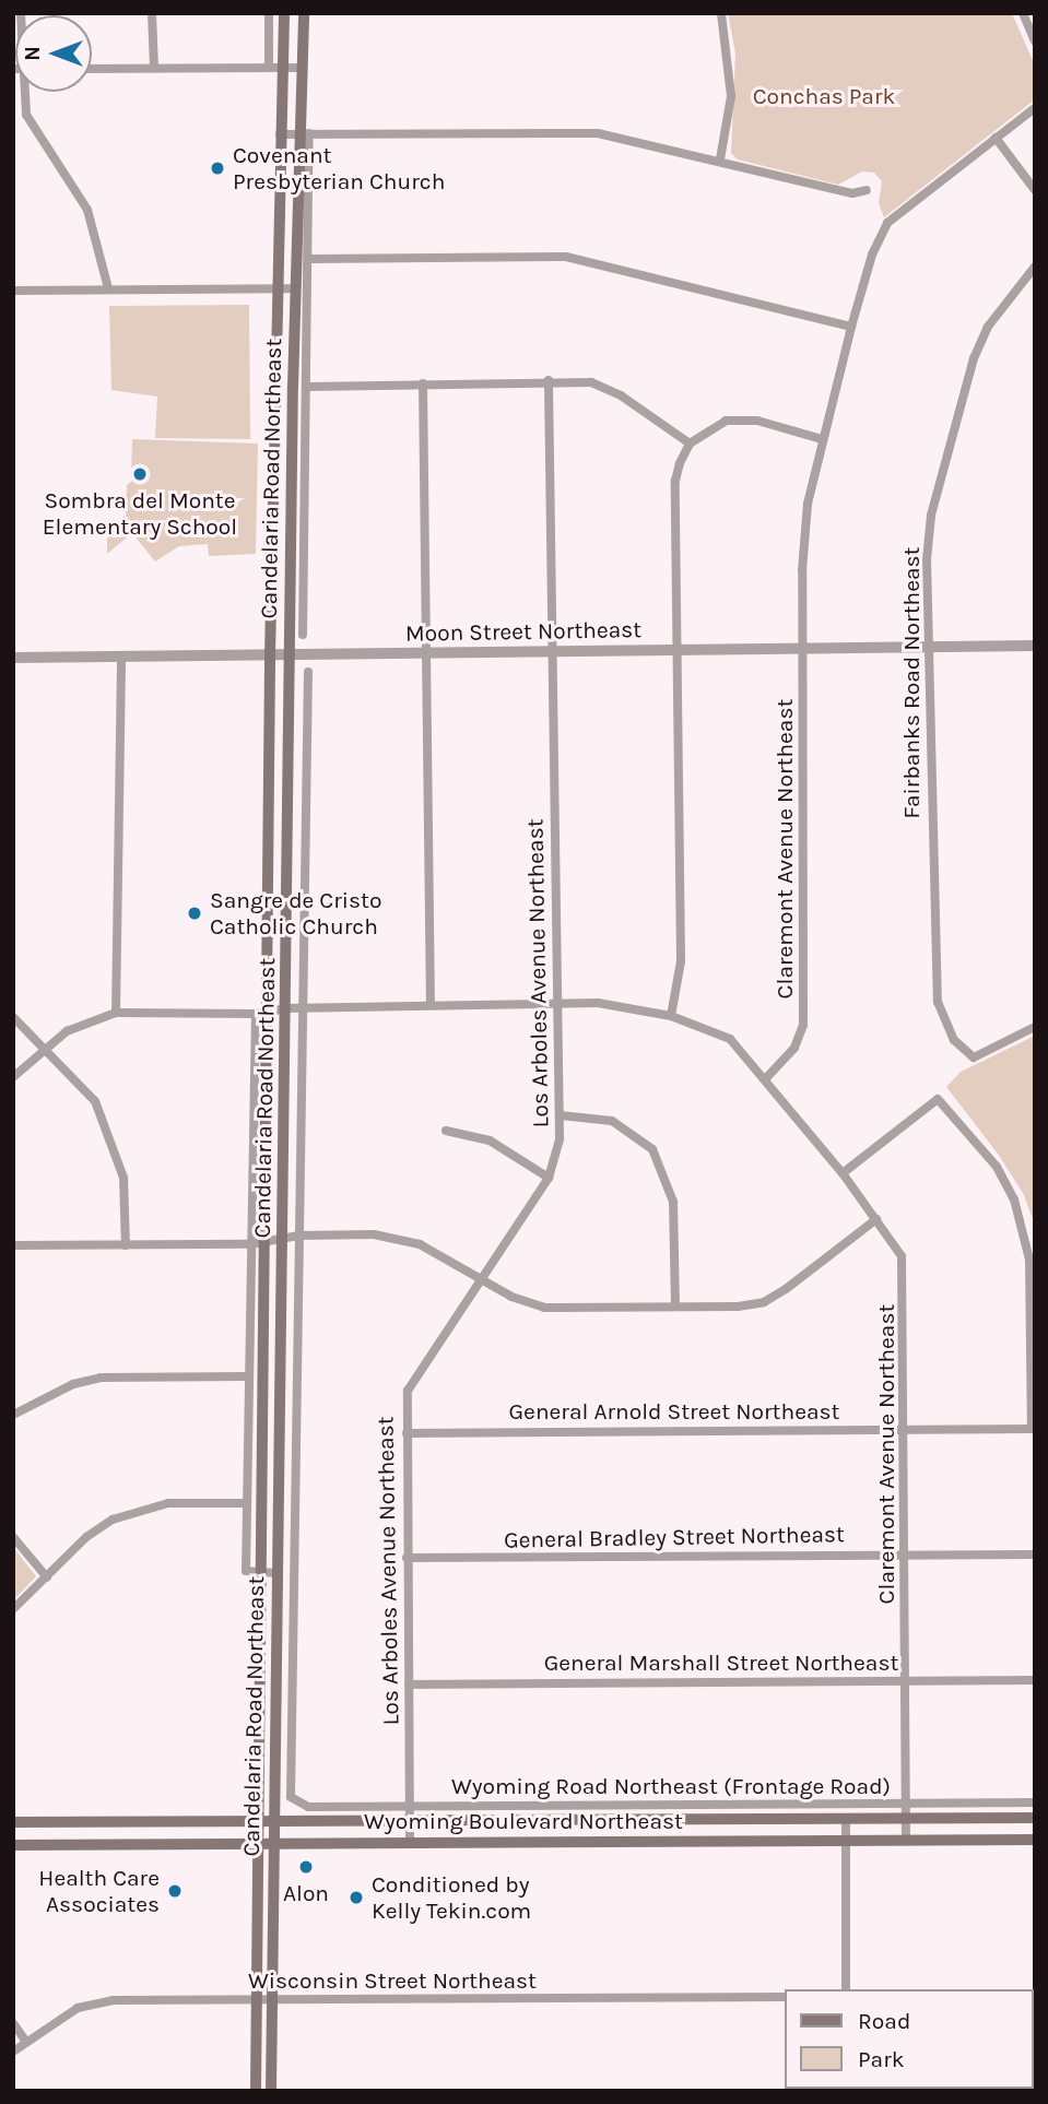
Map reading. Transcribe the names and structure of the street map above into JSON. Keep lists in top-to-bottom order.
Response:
{
  "streets": {
    "main road": ["Candelaria Road Northeast", "Wyoming Boulevard Northeast"],
    "street": [
      "Moon Street Northeast",
      "Fairbanks Road Northeast",
      "Claremont Avenue Northeast",
      "Los Arboles Avenue Northeast",
      "General Arnold Street Northeast",
      "General Bradley Street Northeast",
      "General Marshall Street Northeast",
      "Wyoming Road Northeast (Frontage Road)",
      "Wisconsin Street Northeast"
    ]
  },
  "crossings": [
    ["Candelaria Road Northeast", "Moon Street Northeast"],
    ["Candelaria Road Northeast", "Wyoming Boulevard Northeast"],
    ["Candelaria Road Northeast", "Wisconsin Street Northeast"],
    ["Moon Street Northeast", "Fairbanks Road Northeast"],
    ["Moon Street Northeast", "Claremont Avenue Northeast"],
    ["Moon Street Northeast", "Los Arboles Avenue Northeast"],
    ["Claremont Avenue Northeast", "General Arnold Street Northeast"],
    ["Claremont Avenue Northeast", "General Bradley Street Northeast"],
    ["Claremont Avenue Northeast", "General Marshall Street Northeast"],
    ["Claremont Avenue Northeast", "Wyoming Road Northeast (Frontage Road)"],
    ["Claremont Avenue Northeast", "Wyoming Boulevard Northeast"],
    ["Los Arboles Avenue Northeast", "General Arnold Street Northeast"],
    ["Los Arboles Avenue Northeast", "General Bradley Street Northeast"],
    ["Los Arboles Avenue Northeast", "General Marshall Street Northeast"],
    ["Los Arboles Avenue Northeast", "Wyoming Road Northeast (Frontage Road)"],
    ["Los Arboles Avenue Northeast", "Wyoming Boulevard Northeast"]
  ],
  "parks": ["Conchas Park"],
  "places": [
    "Covenant Presbyterian Church",
    "Sombra del Monte Elementary School",
    "Sangre de Cristo Catholic Church",
    "Alon",
    "Health Care Associates",
    "Conditioned by Kelly Tekin.com"
  ],
  "legend": ["Road", "Park"],
  "north": "left"
}
